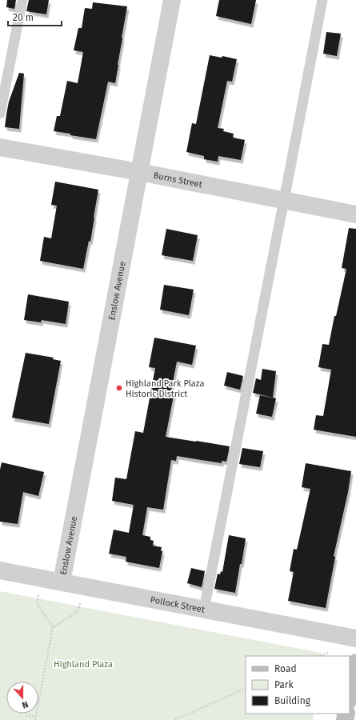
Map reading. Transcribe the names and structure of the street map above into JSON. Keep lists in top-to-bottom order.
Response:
{
  "streets": {
    "street": ["Burns Street", "Enslow Avenue", "Pollock Street"]
  },
  "crossings": [
    ["Burns Street", "Enslow Avenue"],
    ["Enslow Avenue", "Pollock Street"]
  ],
  "parks": ["Highland Plaza"],
  "places": ["Highland Park Plaza Historic District"],
  "legend": ["Road", "Park", "Building"],
  "scale_bar": "20 m",
  "north": "bottom"
}
